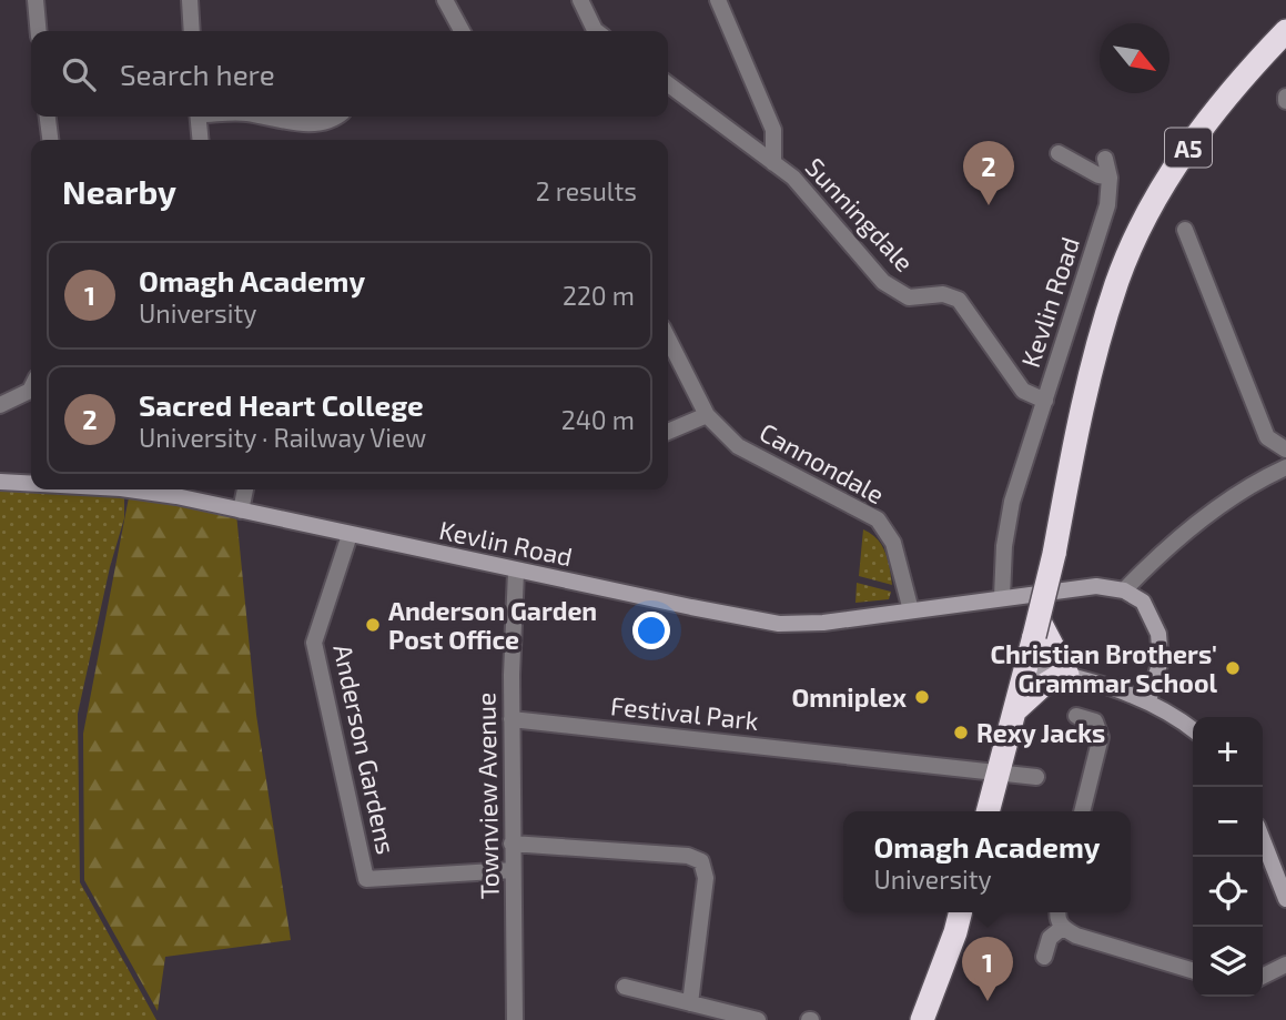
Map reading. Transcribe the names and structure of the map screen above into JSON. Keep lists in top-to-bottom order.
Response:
{
  "streets": {
    "highway": ["A5"],
    "street": [
      "Sunningdale",
      "Kevlin Road",
      "Cannondale",
      "Festival Park",
      "Anderson Gardens",
      "Townview Avenue"
    ]
  },
  "crossings": [
    ["Sunningdale", "Kevlin Road"],
    ["Kevlin Road", "Cannondale"],
    ["Kevlin Road", "Anderson Gardens"],
    ["Kevlin Road", "Townview Avenue"],
    ["Festival Park", "Townview Avenue"],
    ["Anderson Gardens", "Townview Avenue"]
  ],
  "places": [
    "Anderson Garden Post Office",
    "Christian Brothers' Grammar School",
    "Omniplex",
    "Rexy Jacks"
  ],
  "north": "bottom right",
  "page": {
    "search": "Search here",
    "heading": ["Nearby", "2 results"],
    "pins": ["2", "1"],
    "list": [
      {
        "mark": "1",
        "name": "Omagh Academy",
        "note": "University",
        "value": "220 m"
      },
      {
        "mark": "2",
        "name": "Sacred Heart College",
        "note": "University · Railway View",
        "value": "240 m"
      }
    ],
    "map_buttons": ["+", "−"],
    "popup": ["Omagh Academy", "University"]
  }
}
